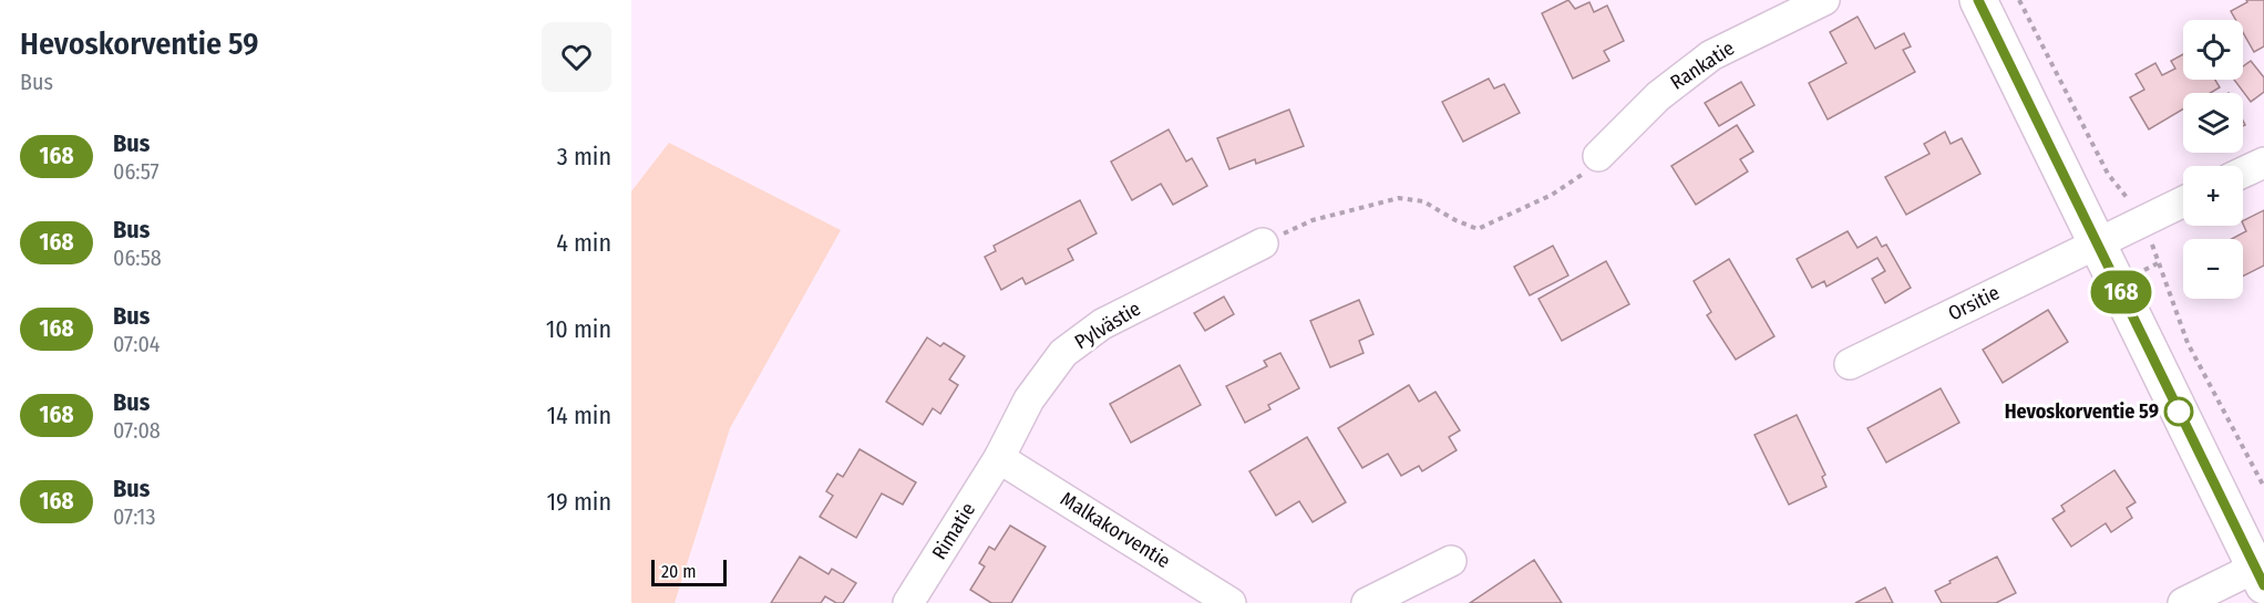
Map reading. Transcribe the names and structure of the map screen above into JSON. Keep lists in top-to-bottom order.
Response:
{
  "streets": {
    "street": [
      "Rankatie",
      "Orsitie",
      "Pylvästie",
      "Malkakorventie",
      "Rimatie"
    ]
  },
  "crossings": [
    ["Pylvästie", "Malkakorventie"],
    ["Pylvästie", "Rimatie"],
    ["Malkakorventie", "Rimatie"]
  ],
  "places": ["Hevoskorventie 59"],
  "lines": ["bus line 168"],
  "scale_bar": "20 m",
  "page": {
    "heading": ["Hevoskorventie 59", "Bus"],
    "on_map": "168",
    "map_buttons": ["+", "−"],
    "list": [
      {
        "mark": "168",
        "name": "Bus",
        "note": "06:57",
        "value": "3 min"
      },
      {
        "mark": "168",
        "name": "Bus",
        "note": "06:58",
        "value": "4 min"
      },
      {
        "mark": "168",
        "name": "Bus",
        "note": "07:04",
        "value": "10 min"
      },
      {
        "mark": "168",
        "name": "Bus",
        "note": "07:08",
        "value": "14 min"
      },
      {
        "mark": "168",
        "name": "Bus",
        "note": "07:13",
        "value": "19 min"
      }
    ],
    "scale": "20 m"
  }
}
